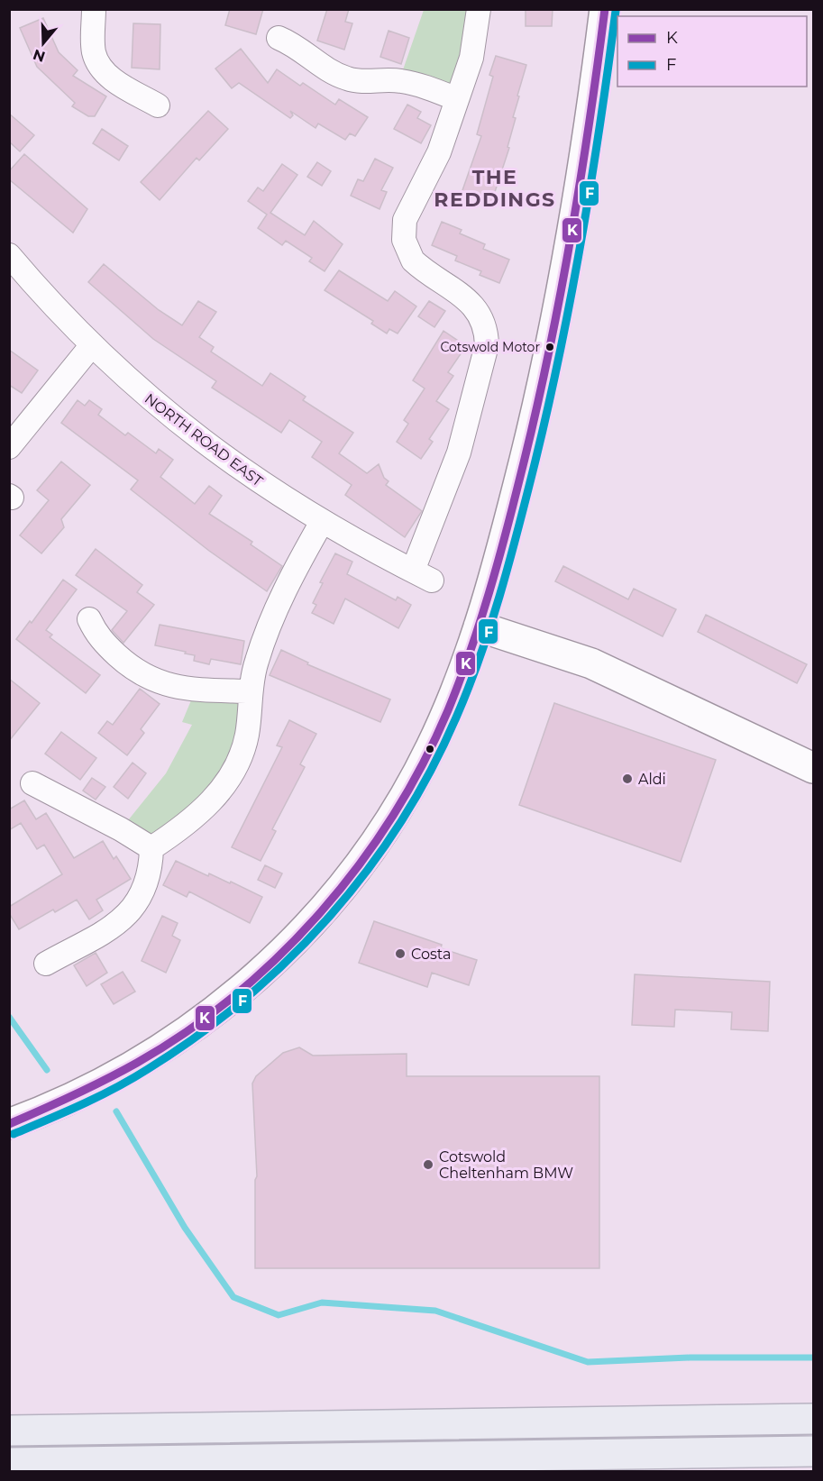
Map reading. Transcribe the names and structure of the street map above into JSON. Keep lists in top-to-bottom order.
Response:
{
  "streets": {
    "street": ["NORTH ROAD EAST"]
  },
  "districts": ["THE REDDINGS"],
  "places": [
    "Cotswold Motor",
    "Aldi",
    "Costa",
    "Cotswold Cheltenham BMW"
  ],
  "lines": ["transit line K", "transit line F"],
  "legend": ["K", "F"],
  "north": "bottom"
}
